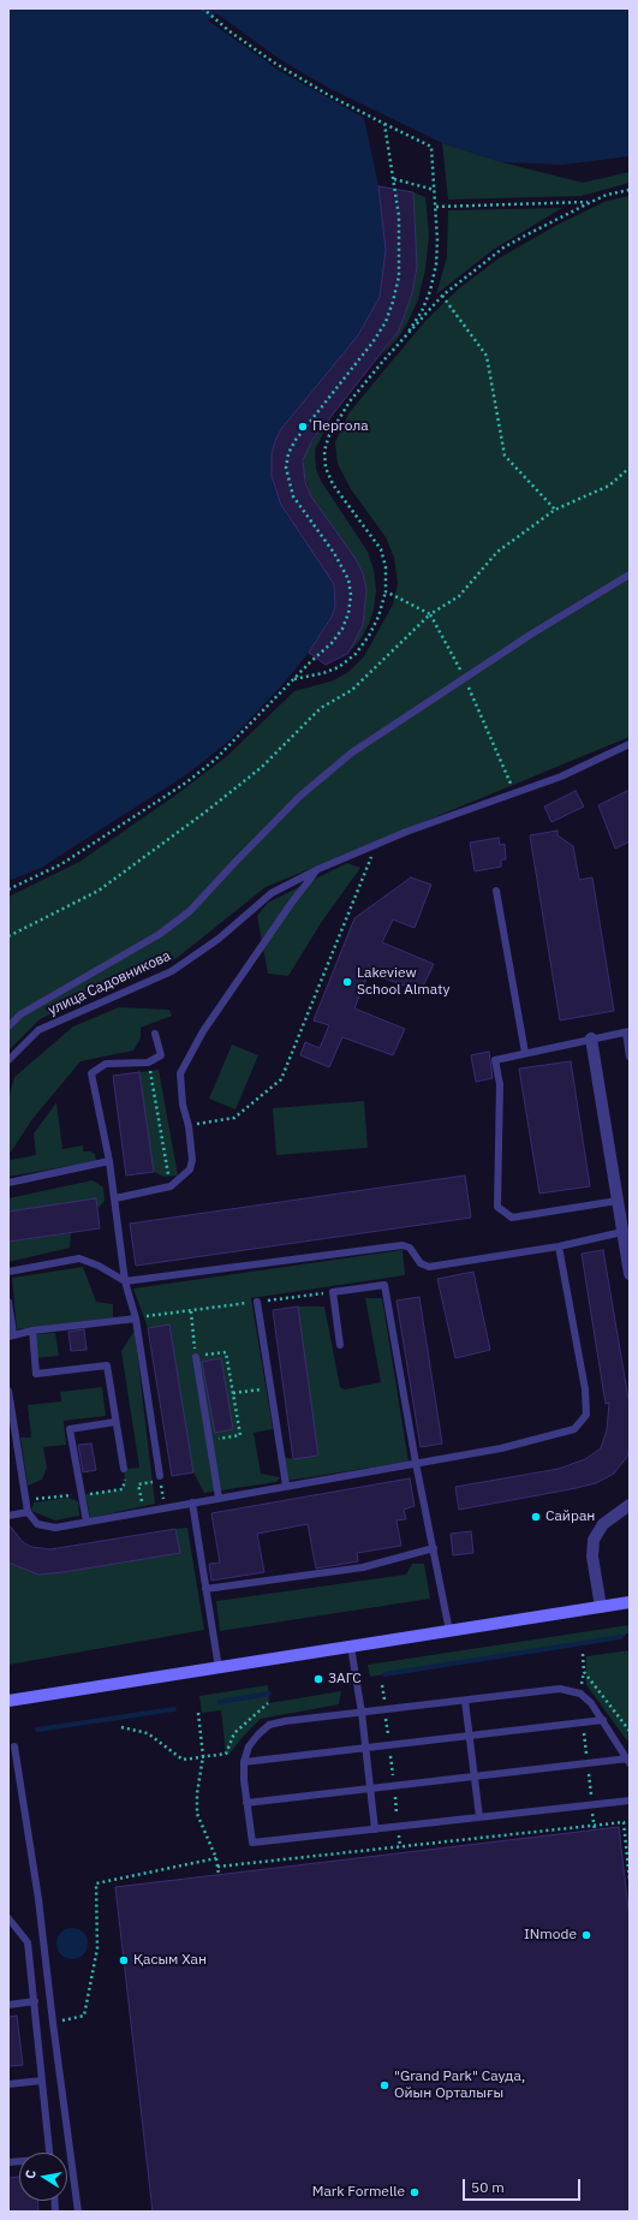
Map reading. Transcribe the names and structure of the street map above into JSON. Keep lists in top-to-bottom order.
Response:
{
  "streets": {
    "lane": ["улица Садовникова"]
  },
  "places": [
    "Пергола",
    "Lakeview School Almaty",
    "Сайран",
    "ЗАГС",
    "INmode",
    "Қасым Хан",
    "\"Grand Park\" Сауда, Ойын Орталығы",
    "Mark Formelle"
  ],
  "scale_bar": "50 m",
  "north": "left"
}
